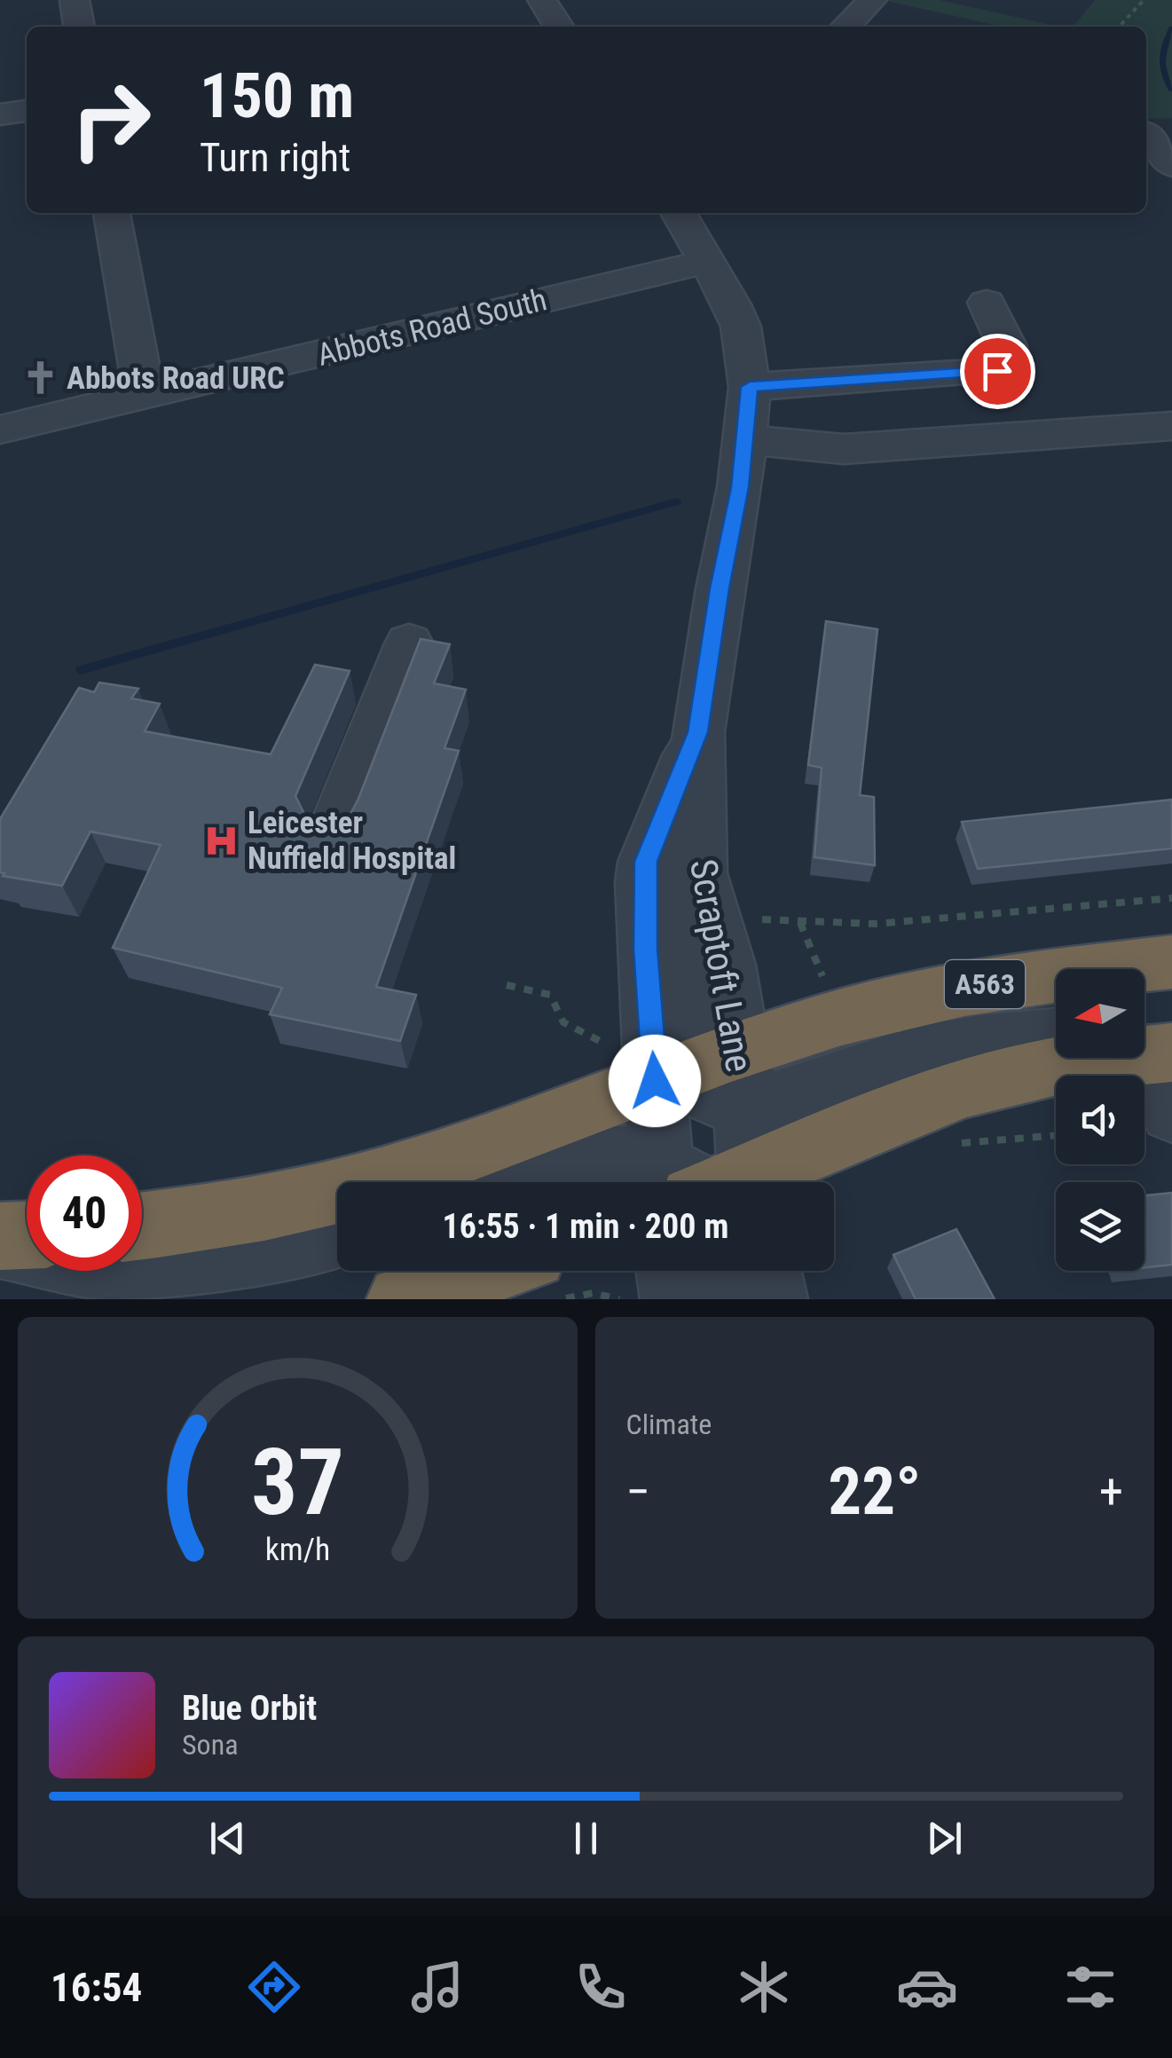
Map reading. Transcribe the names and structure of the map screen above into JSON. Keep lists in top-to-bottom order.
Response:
{
  "streets": {
    "highway": ["A563"],
    "street": ["Abbots Road South", "Scraptoft Lane"]
  },
  "crossings": [
    ["Abbots Road South", "Scraptoft Lane"]
  ],
  "places": {
    "church": ["Abbots Road URC"],
    "hospital": ["Leicester Nuffield Hospital"]
  },
  "north": "left",
  "page": {
    "turn": ["150 m", "Turn right"],
    "limit": "40",
    "trip": "16:55 · 1 min · 200 m",
    "tile": "Climate",
    "heat": ["−", "22°", "+"],
    "song": ["Blue Orbit", "Sona"],
    "tabs": "16:54",
    "gauge": ["37", "km/h"]
  }
}
